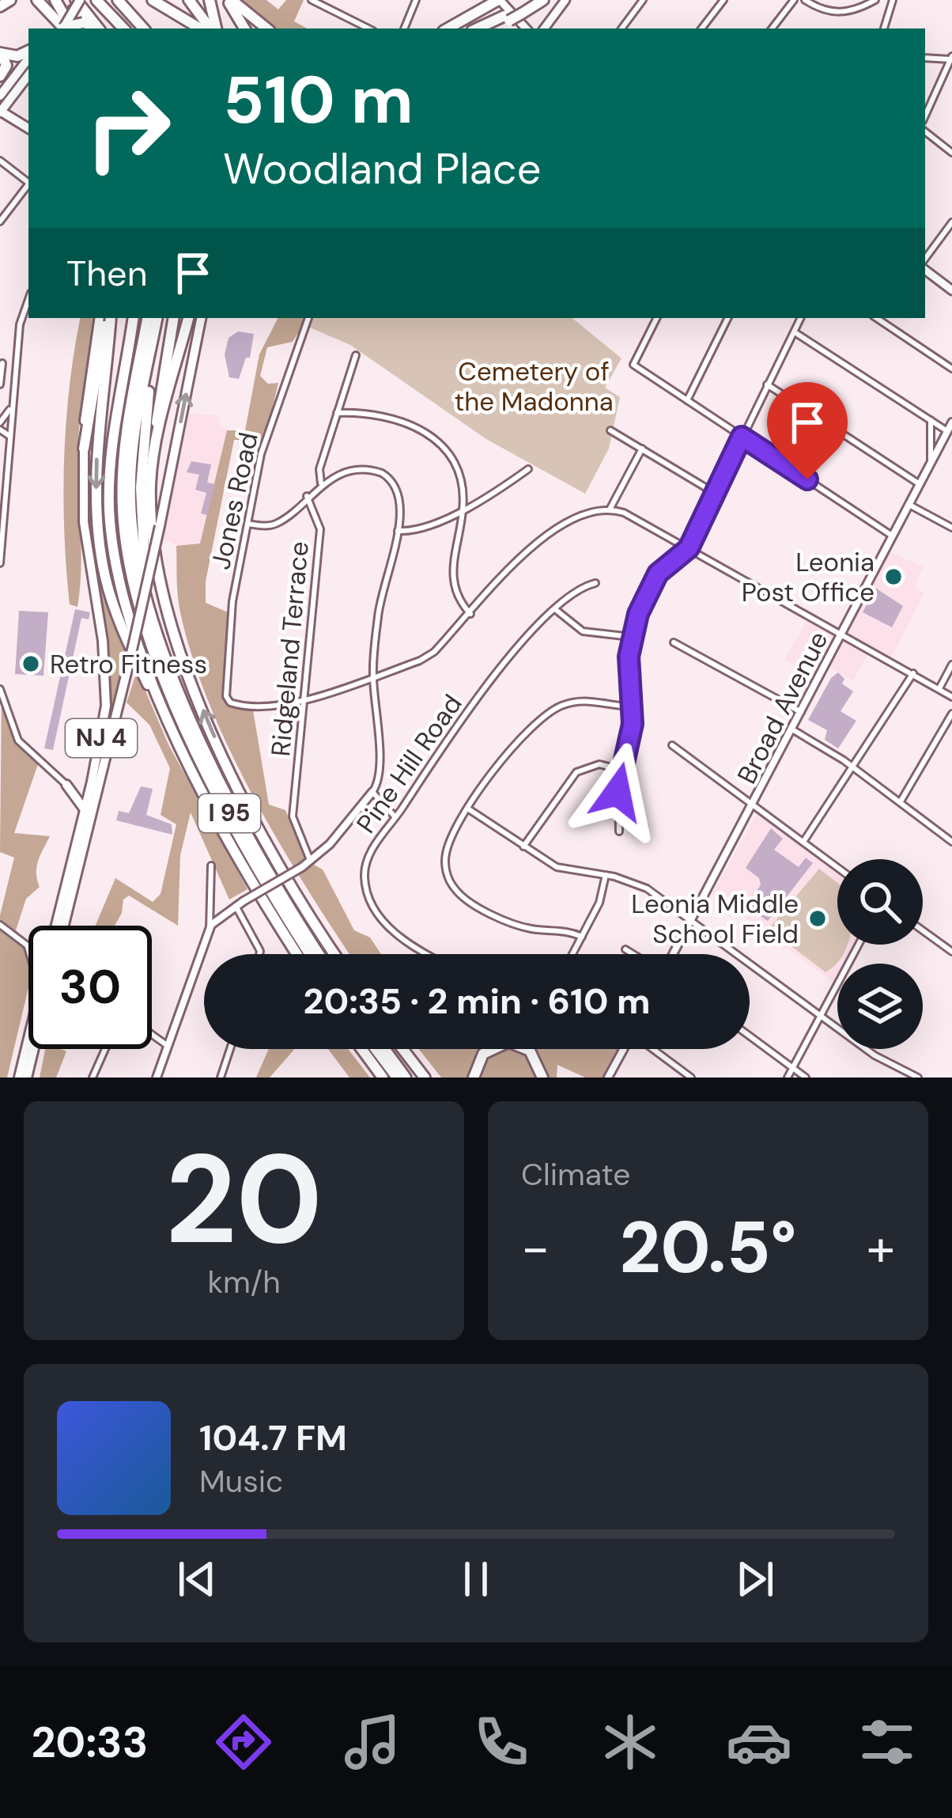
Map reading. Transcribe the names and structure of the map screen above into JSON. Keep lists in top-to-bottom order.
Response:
{
  "streets": {
    "highway": ["NJ 4", "I 95"],
    "street": [
      "Jones Road",
      "Ridgeland Terrace",
      "Broad Avenue",
      "Pine Hill Road"
    ]
  },
  "crossings": [
    ["Jones Road", "Ridgeland Terrace"]
  ],
  "parks": ["Cemetery of the Madonna"],
  "places": ["Leonia Post Office", "Retro Fitness", "Leonia Middle School Field"],
  "page": {
    "turn": ["510 m", "Woodland Place"],
    "then": "Then",
    "limit": "30",
    "trip": "20:35 · 2 min · 610 m",
    "tile": [
      ["20", "km/h"],
      "Climate"
    ],
    "heat": ["−", "20.5°", "+"],
    "song": ["104.7 FM", "Music"],
    "tabs": "20:33"
  }
}
